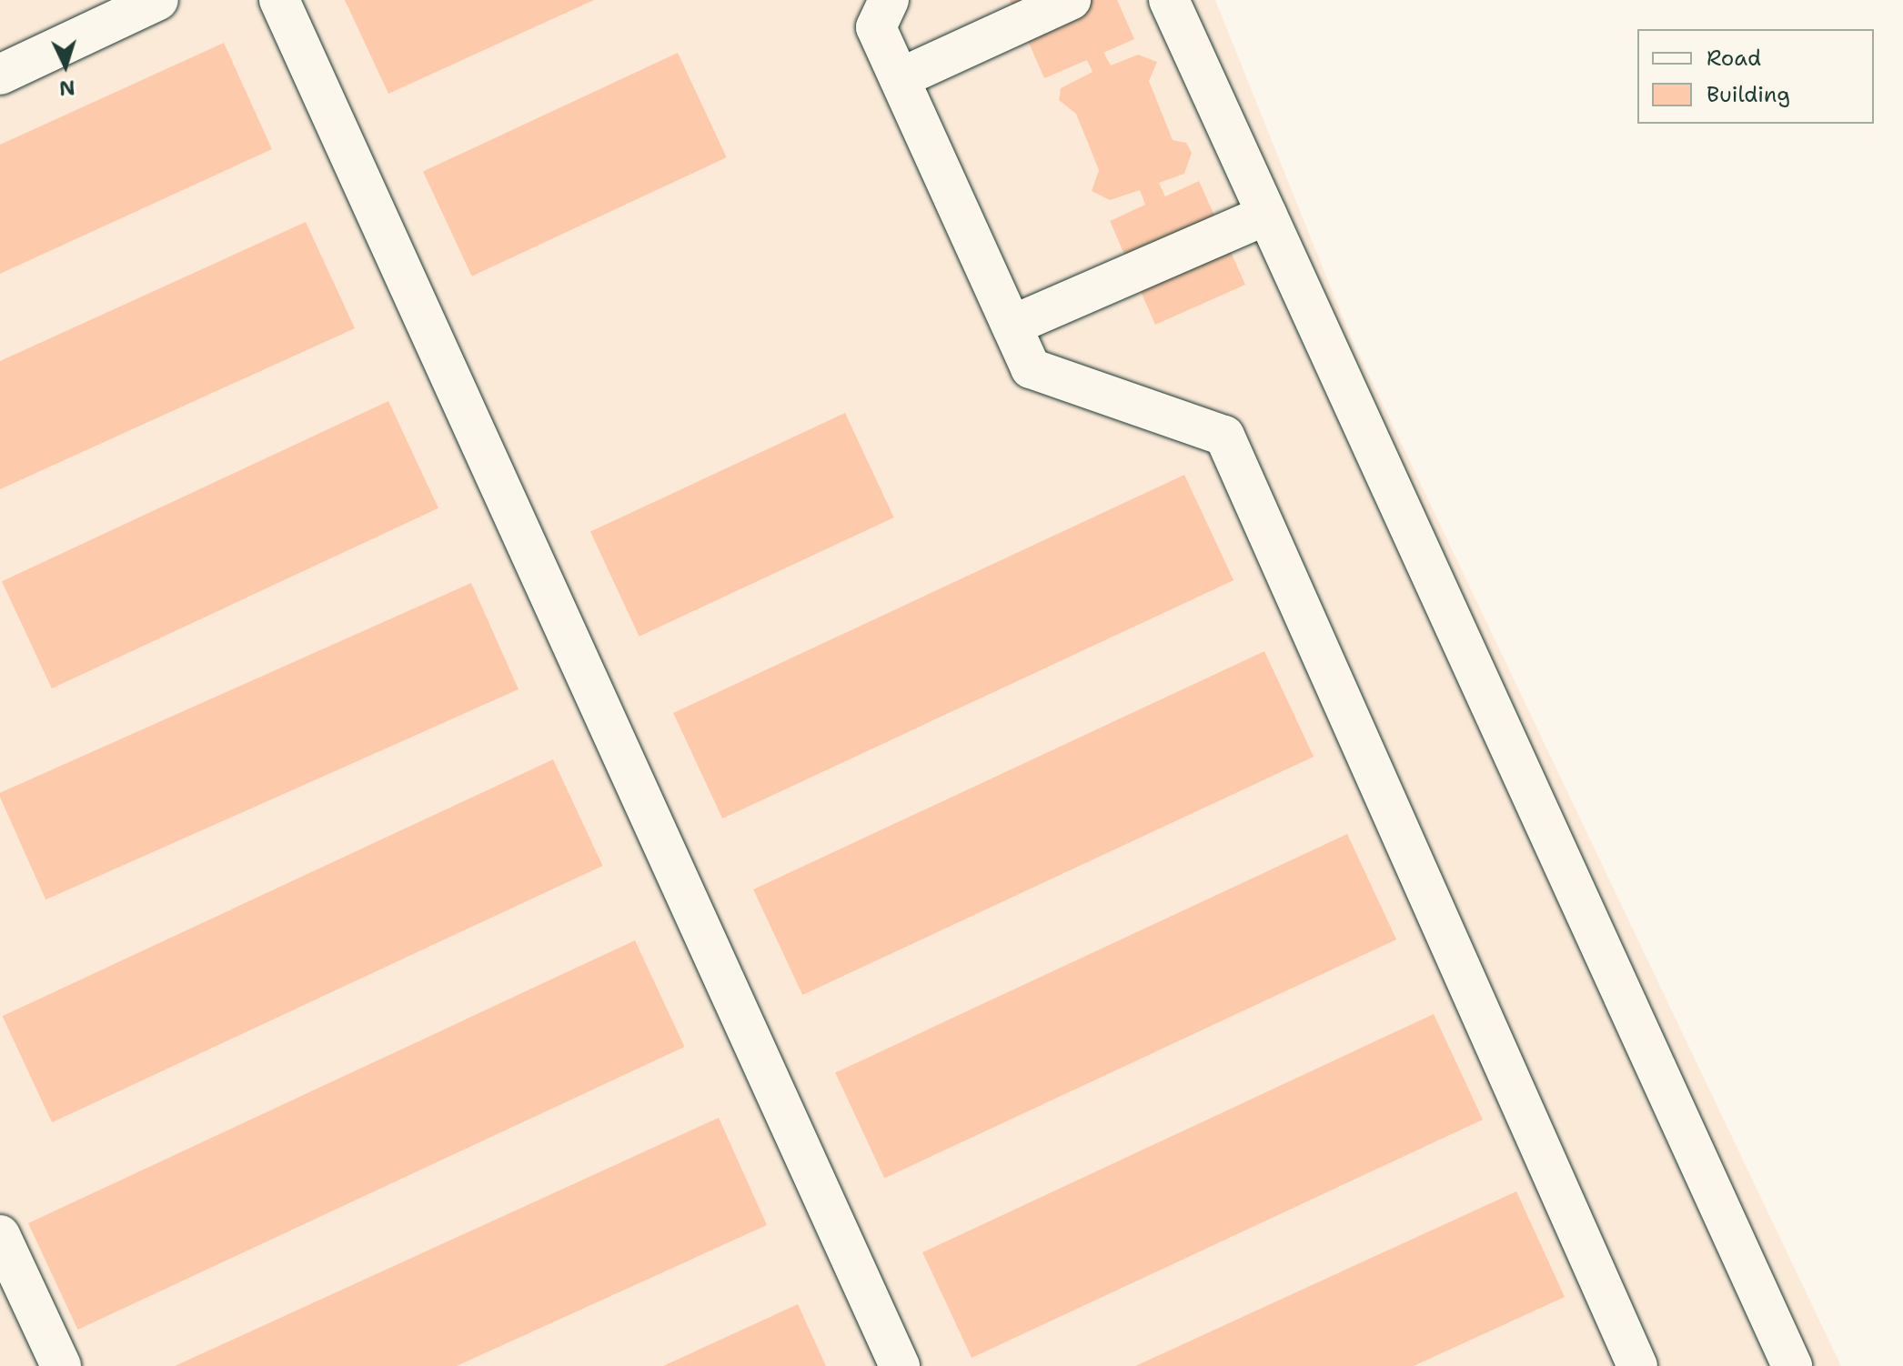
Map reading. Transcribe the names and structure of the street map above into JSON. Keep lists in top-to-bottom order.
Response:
{
  "legend": ["Road", "Building"],
  "north": "bottom"
}
